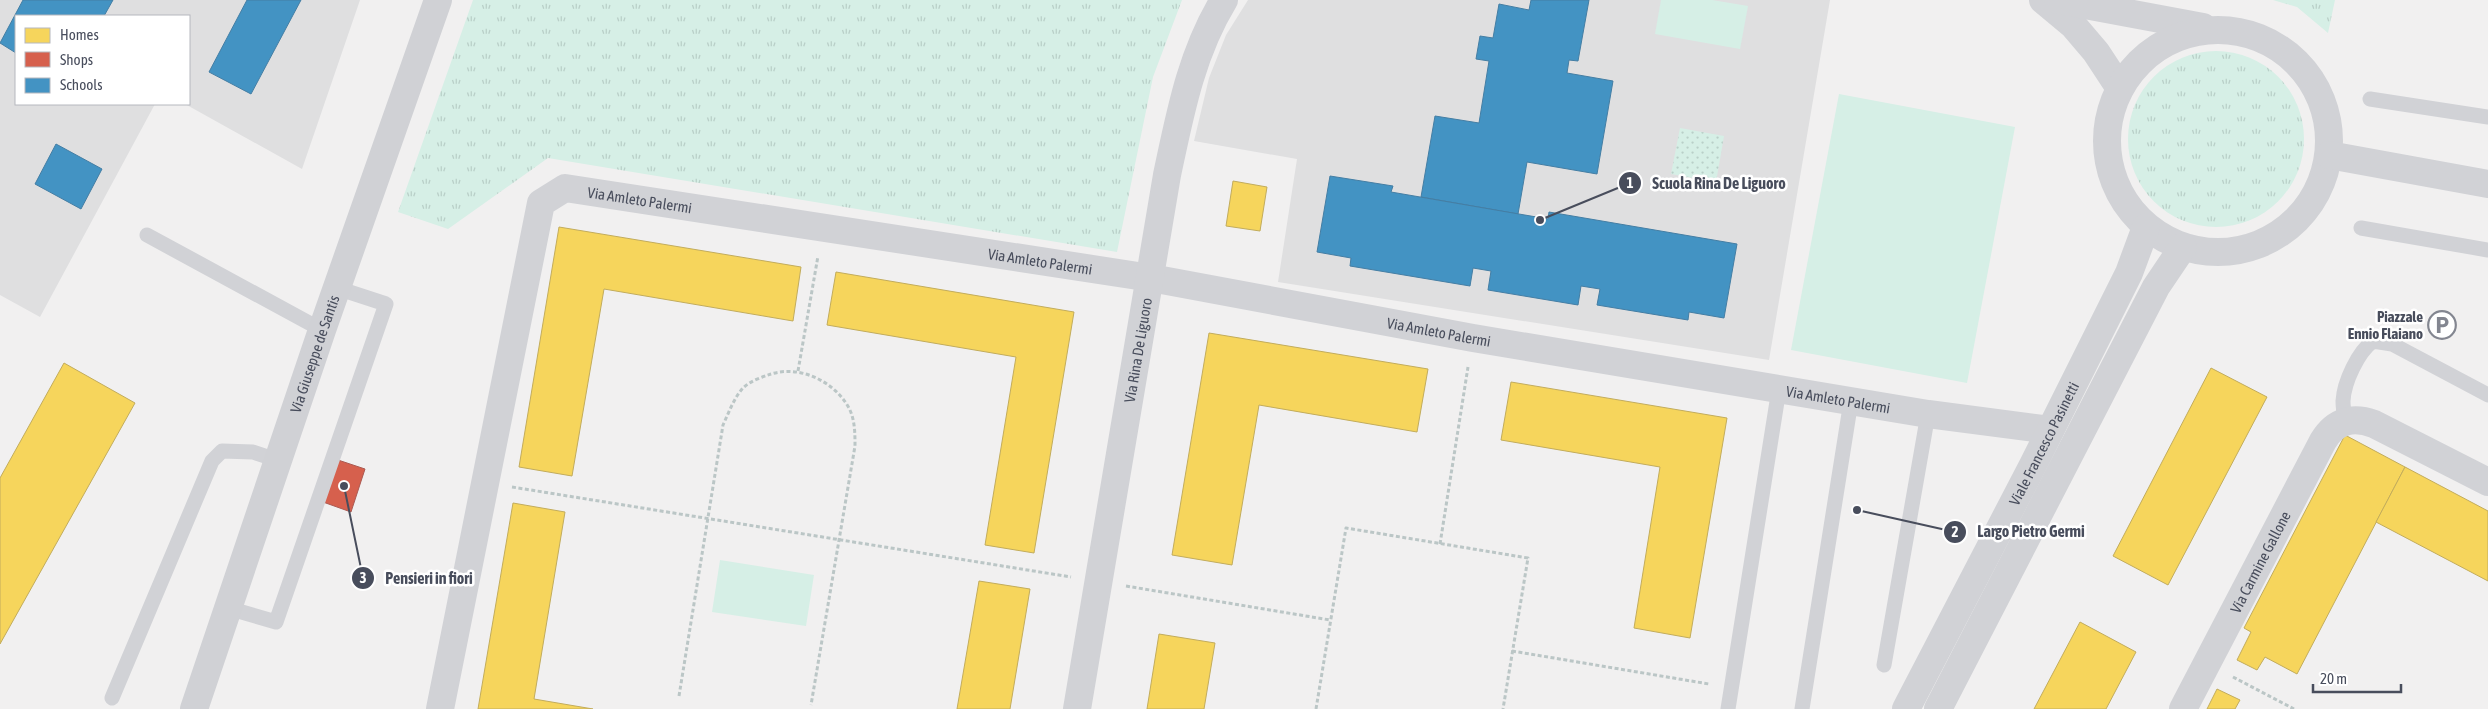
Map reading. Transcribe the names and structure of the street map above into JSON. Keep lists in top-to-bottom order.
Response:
{
  "streets": {
    "main road": ["Via Giuseppe de Santis"],
    "street": [
      "Via Amleto Palermi",
      "Via Rina De Liguoro",
      "Viale Francesco Pasinetti",
      "Via Carmine Gallone"
    ]
  },
  "crossings": [
    ["Via Amleto Palermi", "Via Rina De Liguoro"],
    ["Via Amleto Palermi", "Viale Francesco Pasinetti"]
  ],
  "places": {
    "other": ["Scuola Rina De Liguoro", "Pensieri in fiori", "Largo Pietro Germi"],
    "parking": ["Piazzale Ennio Flaiano"]
  },
  "legend": ["Homes", "Shops", "Schools"],
  "scale_bar": "20 m"
}
